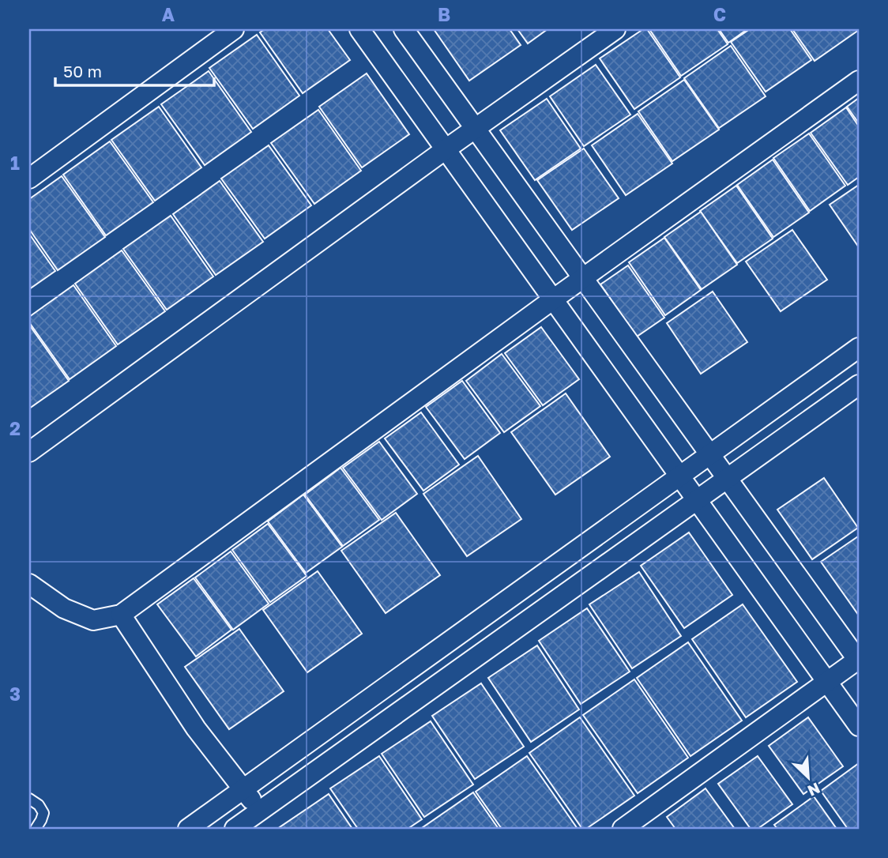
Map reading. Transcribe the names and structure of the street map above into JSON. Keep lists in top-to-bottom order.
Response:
{
  "scale_bar": "50 m",
  "north": "bottom right",
  "grid": {
    "columns": ["A", "B", "C"],
    "rows": ["1", "2", "3"]
  }
}
